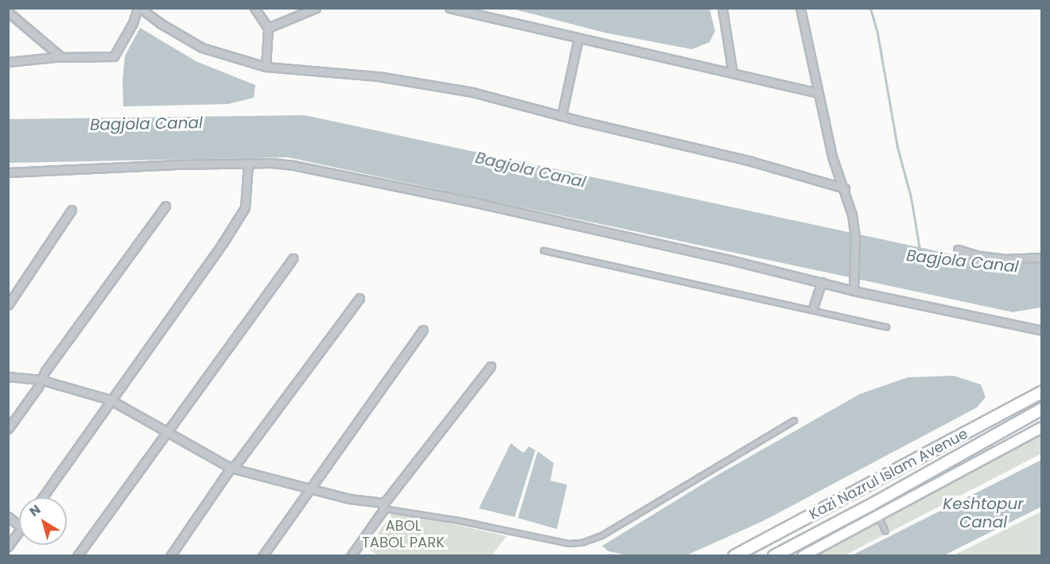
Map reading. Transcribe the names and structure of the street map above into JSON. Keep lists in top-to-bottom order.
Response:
{
  "streets": {
    "main road": ["Kazi Nazrul Islam Avenue"]
  },
  "water": ["Bagjola Canal", "Keshtopur Canal"],
  "parks": ["ABOL TABOL PARK"],
  "north": "top left"
}
